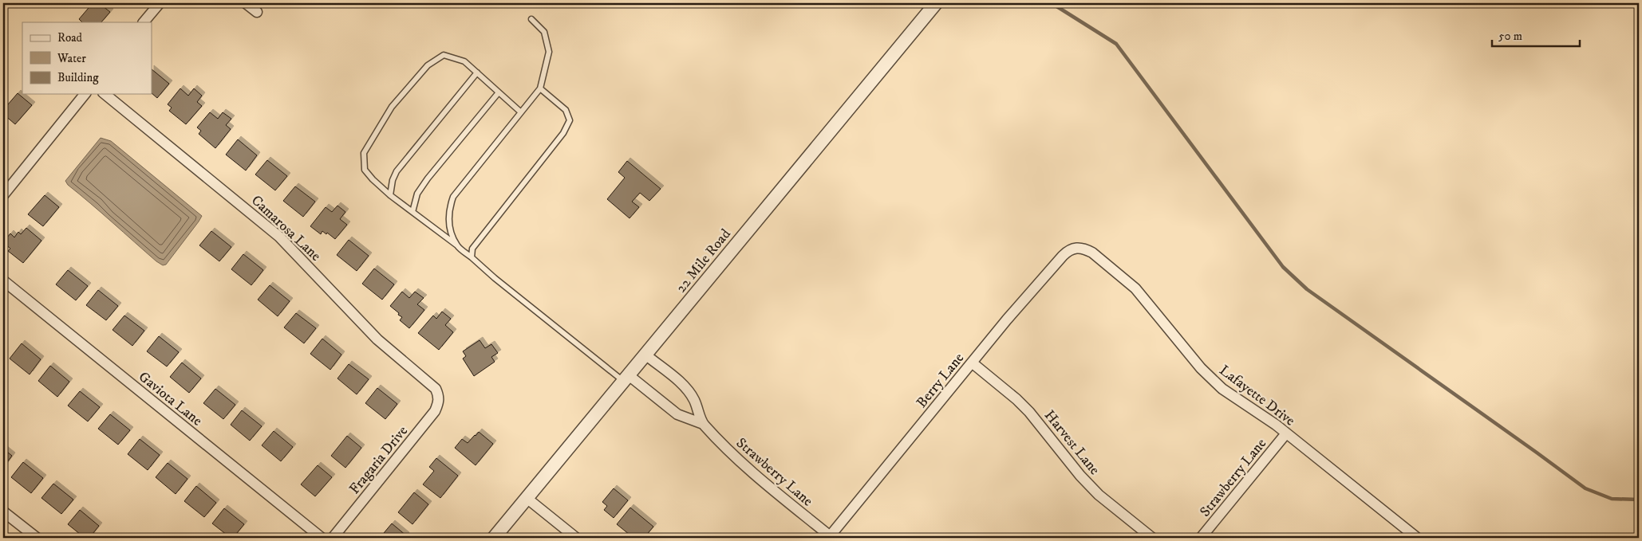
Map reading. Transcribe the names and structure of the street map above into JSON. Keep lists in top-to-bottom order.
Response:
{
  "streets": {
    "street": [
      "Camarosa Lane",
      "22 Mile Road",
      "Berry Lane",
      "Lafayette Drive",
      "Gaviota Lane",
      "Harvest Lane",
      "Fragaria Drive",
      "Strawberry Lane"
    ]
  },
  "crossings": [
    ["Camarosa Lane", "Fragaria Drive"],
    ["22 Mile Road", "Strawberry Lane"],
    ["Berry Lane", "Lafayette Drive"],
    ["Berry Lane", "Harvest Lane"],
    ["Berry Lane", "Strawberry Lane"],
    ["Lafayette Drive", "Strawberry Lane"]
  ],
  "legend": ["Road", "Water", "Building"],
  "scale_bar": "50 m"
}
